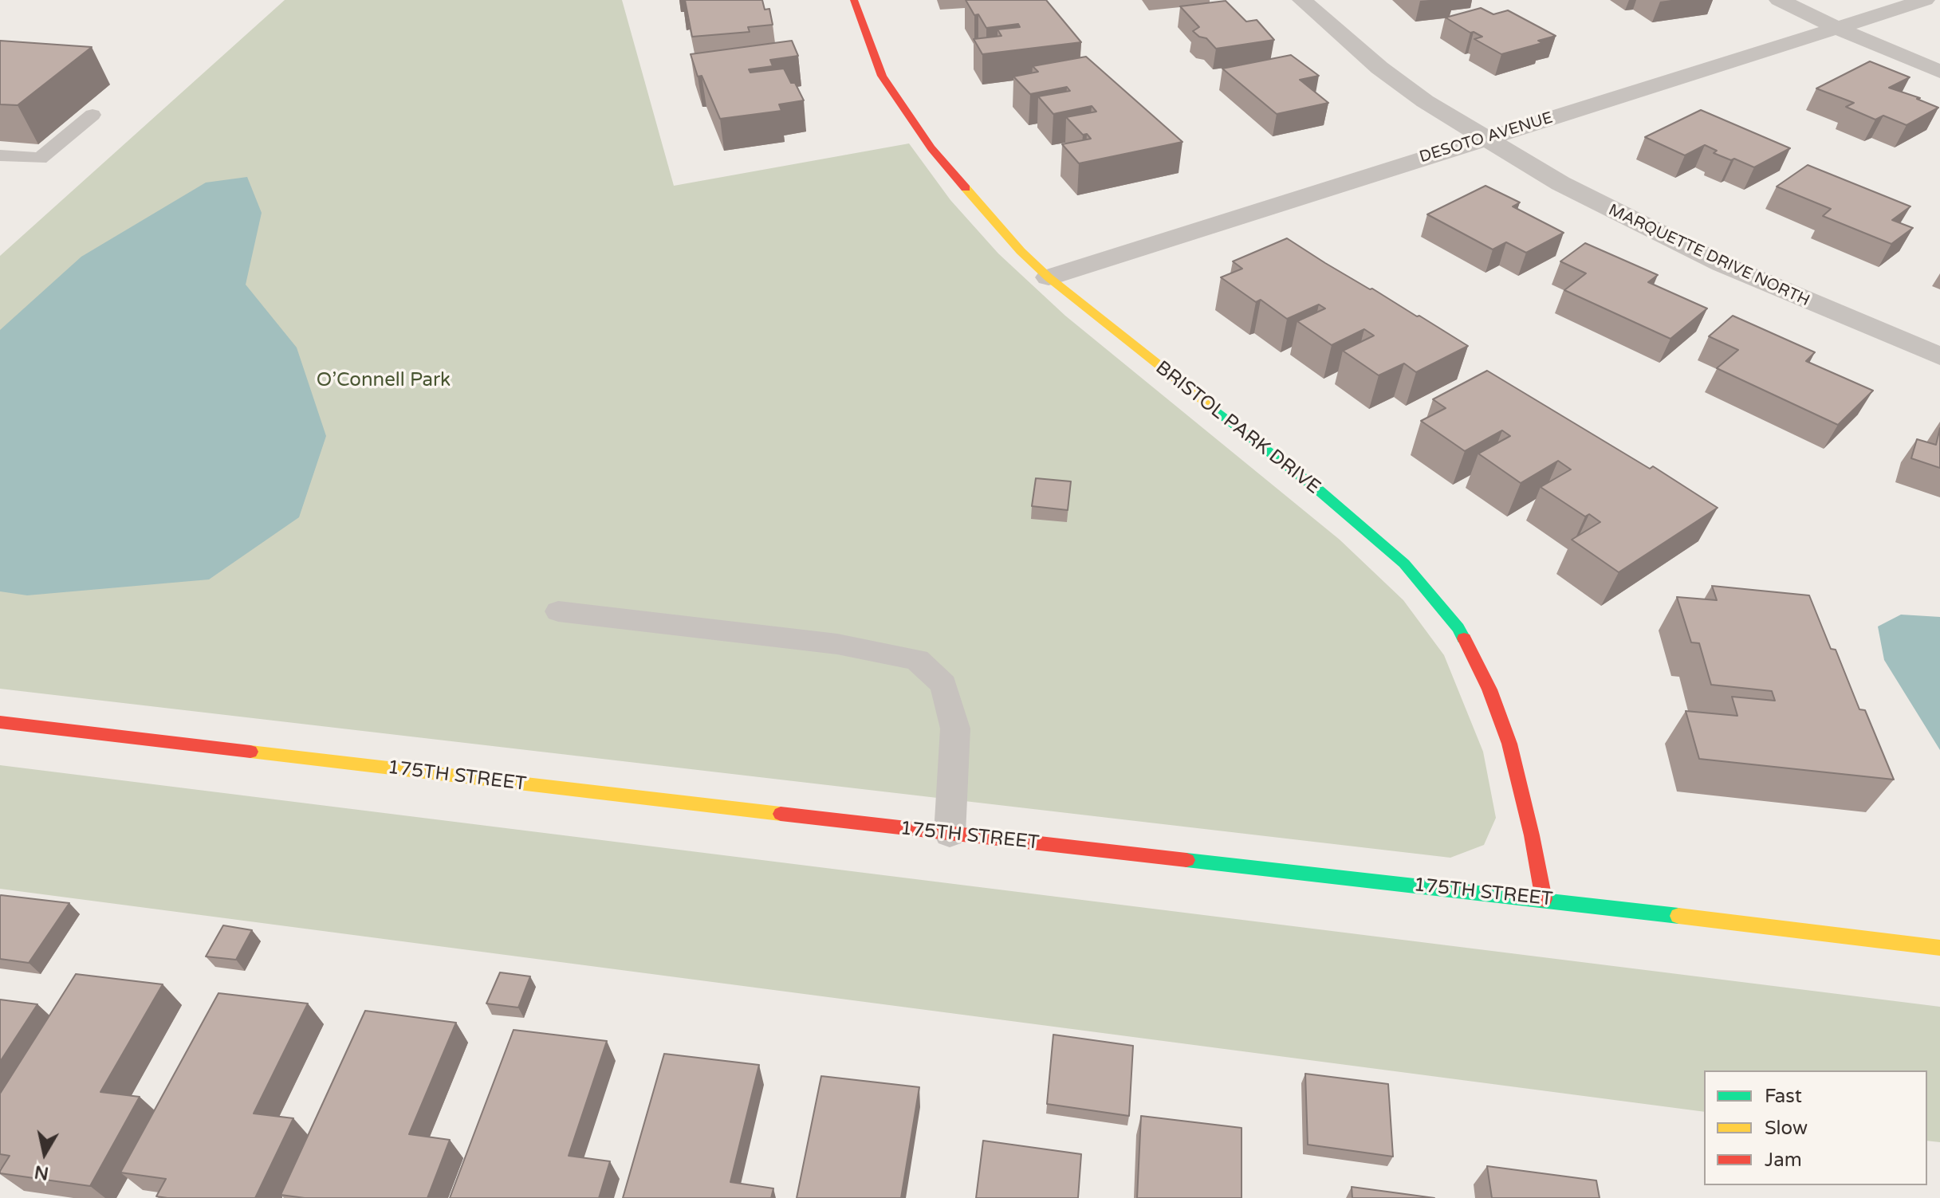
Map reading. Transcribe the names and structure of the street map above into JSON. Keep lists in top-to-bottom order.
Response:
{
  "streets": {
    "street": [
      "DESOTO AVENUE",
      "MARQUETTE DRIVE NORTH",
      "BRISTOL PARK DRIVE",
      "175TH STREET"
    ]
  },
  "crossings": [
    ["DESOTO AVENUE", "MARQUETTE DRIVE NORTH"],
    ["DESOTO AVENUE", "BRISTOL PARK DRIVE"],
    ["BRISTOL PARK DRIVE", "175TH STREET"]
  ],
  "parks": ["O’Connell Park"],
  "legend": ["Fast", "Slow", "Jam"],
  "north": "bottom"
}
